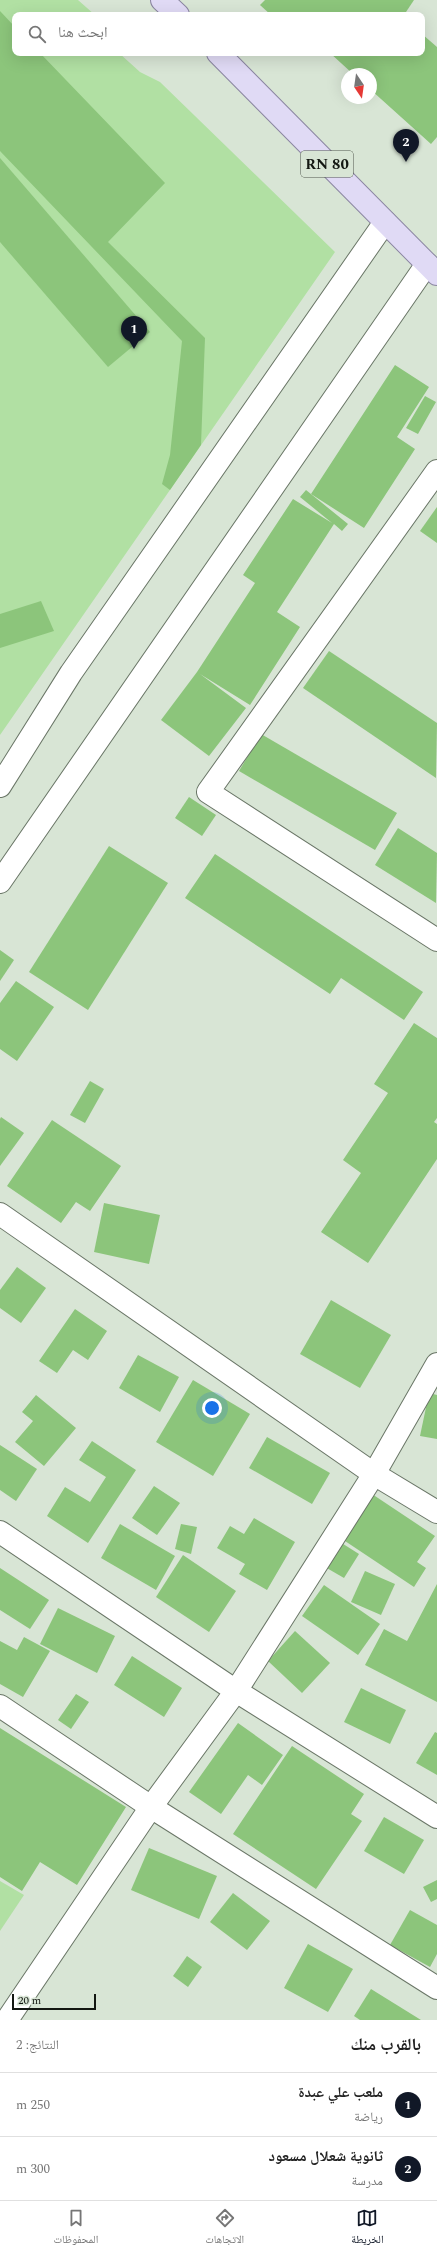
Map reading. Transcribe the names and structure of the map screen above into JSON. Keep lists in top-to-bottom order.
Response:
{
  "streets": {
    "main road": ["RN 80"]
  },
  "scale_bar": "20 m",
  "north": "bottom",
  "page": {
    "search": "ابحث هنا",
    "pins": ["2", "1"],
    "scale": "20 m",
    "heading": ["بالقرب منك", "النتائج: 2"],
    "list": [
      {
        "mark": "1",
        "name": "ملعب علي عبدة",
        "note": "رياضة",
        "value": "250 m"
      },
      {
        "mark": "2",
        "name": "ثانوية شعلال مسعود",
        "note": "مدرسة",
        "value": "300 m"
      }
    ],
    "nav": ["الخريطة", "الاتجاهات", "المحفوظات"]
  }
}
